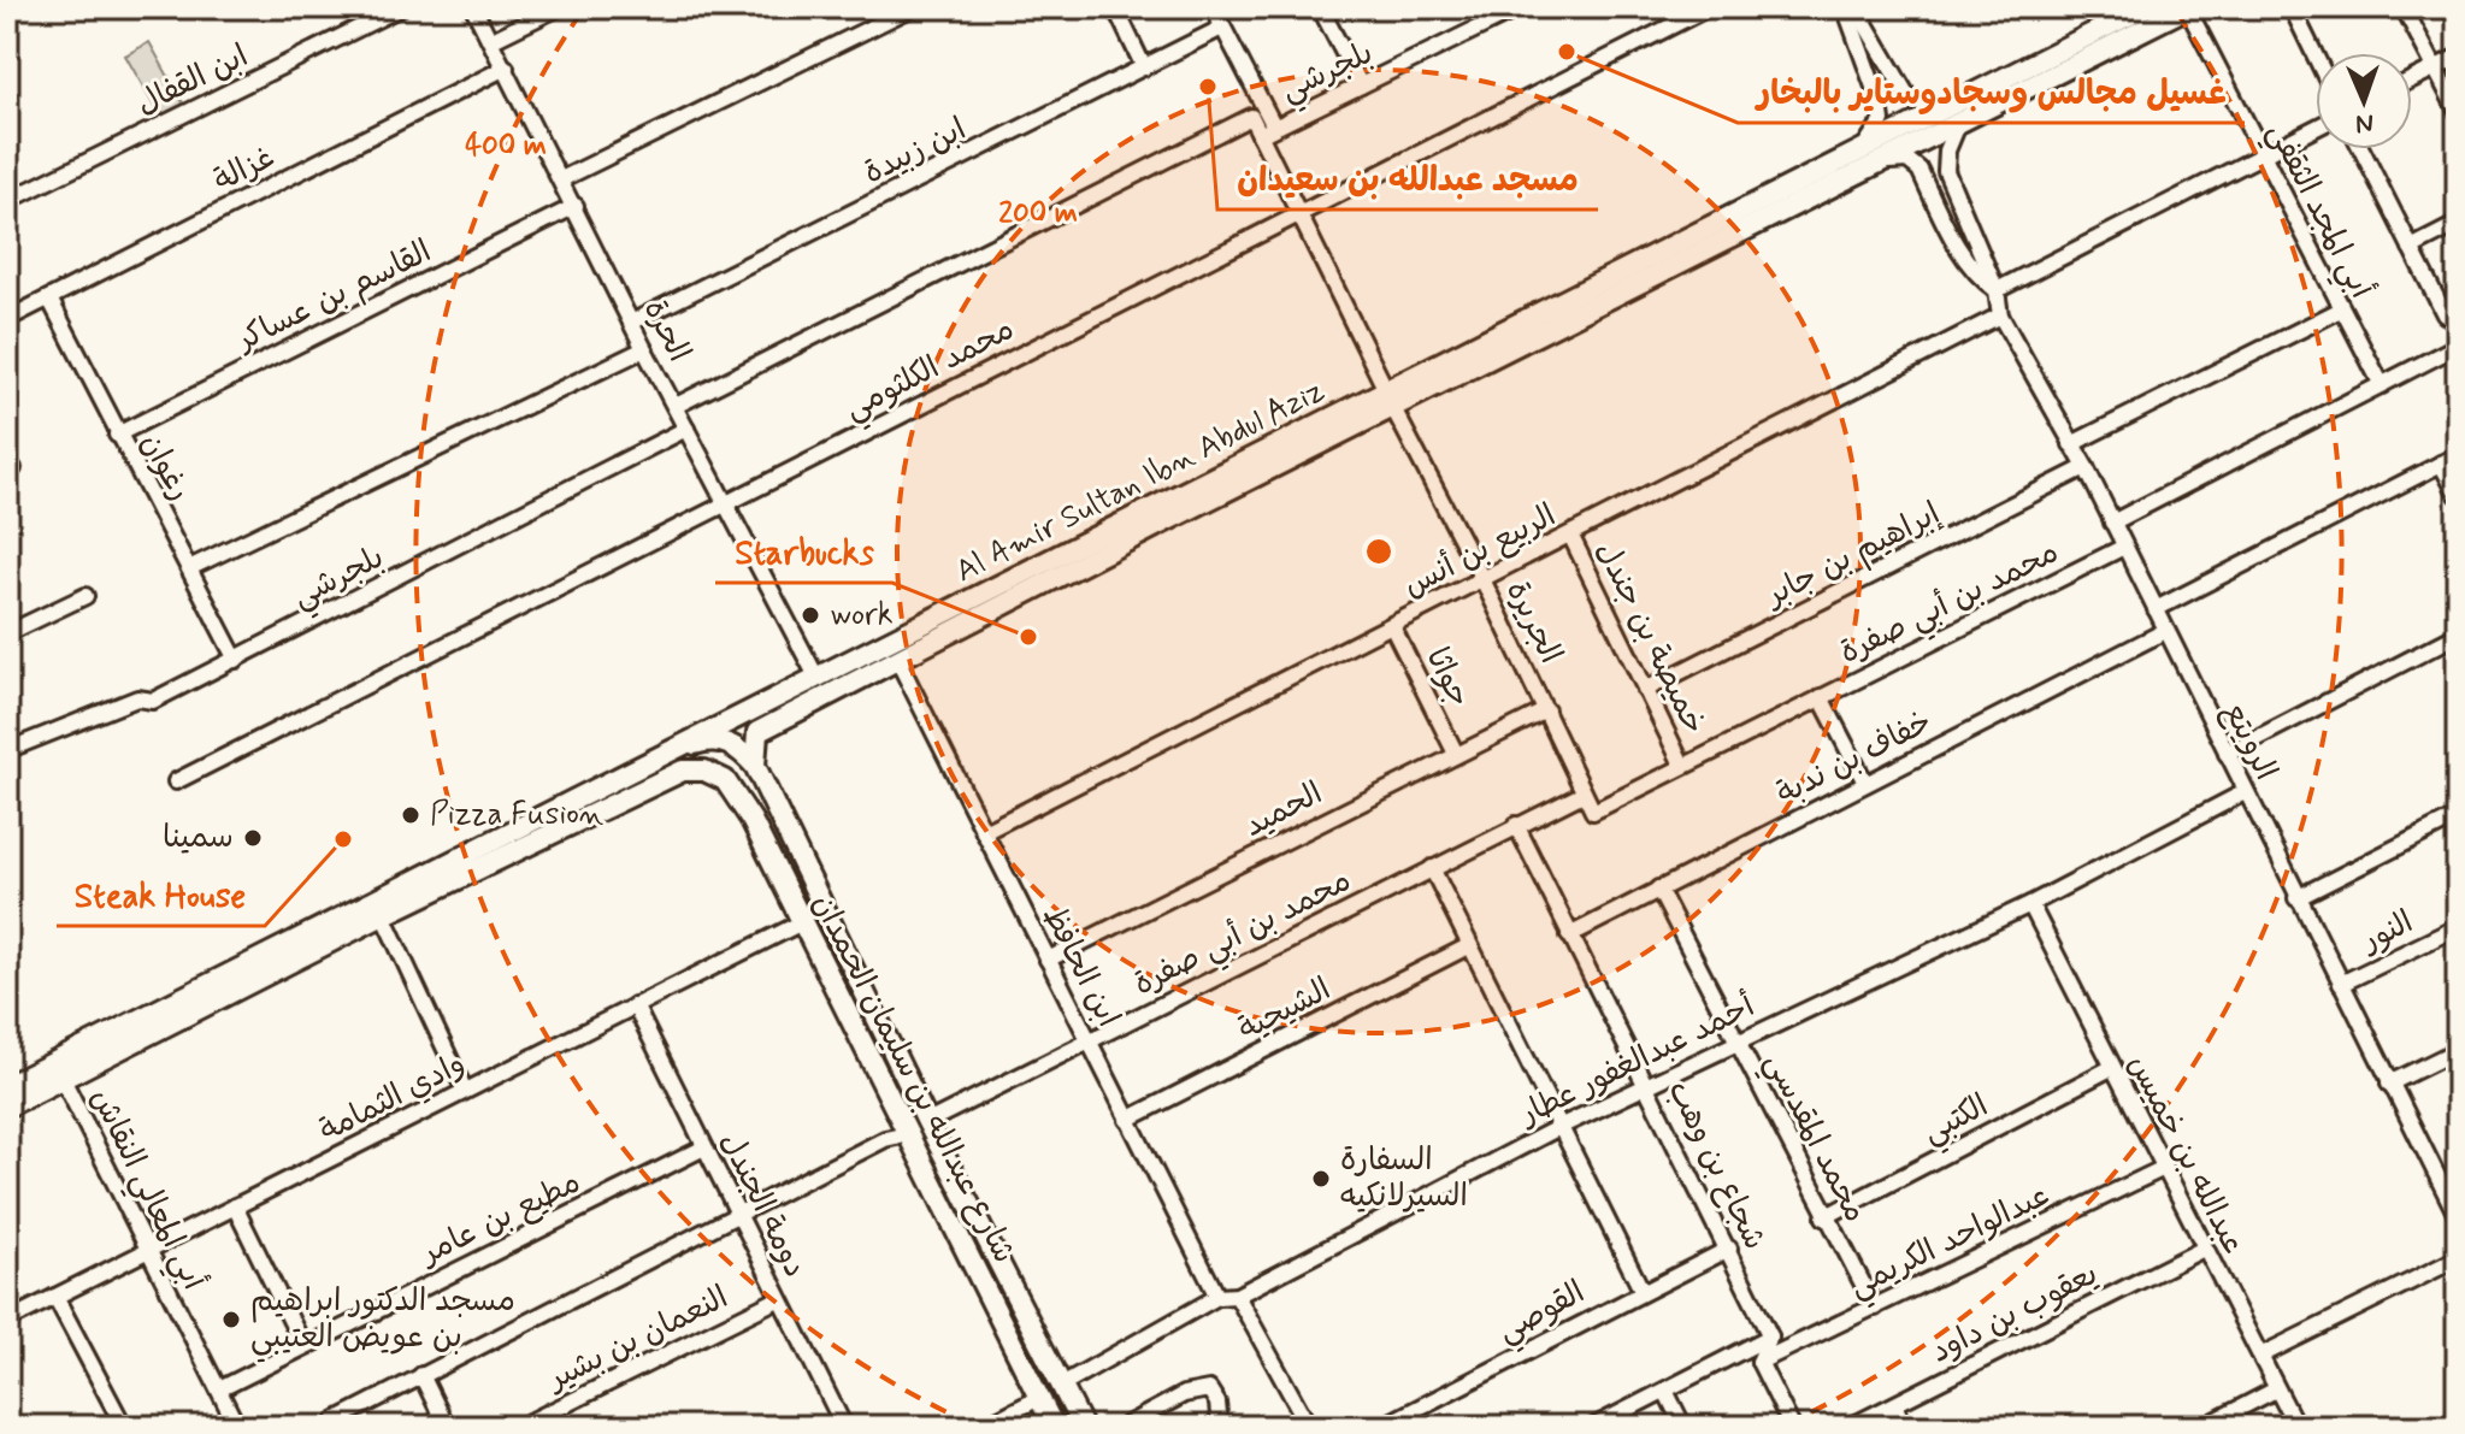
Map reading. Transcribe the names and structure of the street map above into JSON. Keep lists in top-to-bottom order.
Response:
{
  "streets": {
    "street": [
      "بلجرشي",
      "ابن القفال",
      "ابن زبيدة",
      "غزالة",
      "أبي المجد الثقفي",
      "القاسم بن عساكر",
      "الحرة",
      "محمد الكلثومي",
      "رغوان",
      "Al Amir Sultan Ibn Abdul Aziz",
      "الربيع بن أنس",
      "إبراهيم بن جابر",
      "محمد بن أبي صفرة",
      "الجريرة",
      "خميصة بن جندل",
      "جواثا",
      "الرويتع",
      "خفاف بن ندبة",
      "الحميد",
      "النور",
      "ابن الحافظ",
      "الشيحية",
      "أحمد عبدالغفور عطار",
      "شارع عبدالله بن سليمان الحمدان",
      "وادي الثمامة",
      "الكتبي",
      "محمد المقدسي",
      "عبدالله بن خميس",
      "شجاع بن وهب",
      "أبي المعالي النقاش",
      "دومة الجندل",
      "مطيع بن عامر",
      "عبدالواحد الكريمي",
      "القوصي",
      "يعقوب بن داود",
      "النعمان بن بشير"
    ]
  },
  "crossings": [
    ["بلجرشي", "الحرة"],
    ["بلجرشي", "رغوان"],
    ["بلجرشي", "الجريرة"],
    ["ابن زبيدة", "الحرة"],
    ["غزالة", "الحرة"],
    ["غزالة", "رغوان"],
    ["أبي المجد الثقفي", "Al Amir Sultan Ibn Abdul Aziz"],
    ["القاسم بن عساكر", "الحرة"],
    ["القاسم بن عساكر", "رغوان"],
    ["الحرة", "محمد الكلثومي"],
    ["الحرة", "Al Amir Sultan Ibn Abdul Aziz"],
    ["محمد الكلثومي", "الجريرة"],
    ["Al Amir Sultan Ibn Abdul Aziz", "الجريرة"],
    ["Al Amir Sultan Ibn Abdul Aziz", "الرويتع"],
    ["Al Amir Sultan Ibn Abdul Aziz", "ابن الحافظ"],
    ["Al Amir Sultan Ibn Abdul Aziz", "شارع عبدالله بن سليمان الحمدان"],
    ["Al Amir Sultan Ibn Abdul Aziz", "أبي المعالي النقاش"],
    ["الربيع بن أنس", "الجريرة"],
    ["الربيع بن أنس", "خميصة بن جندل"],
    ["الربيع بن أنس", "جواثا"],
    ["الربيع بن أنس", "الرويتع"],
    ["الربيع بن أنس", "ابن الحافظ"],
    ["إبراهيم بن جابر", "خميصة بن جندل"],
    ["إبراهيم بن جابر", "الرويتع"],
    ["محمد بن أبي صفرة", "الجريرة"],
    ["محمد بن أبي صفرة", "خميصة بن جندل"],
    ["محمد بن أبي صفرة", "الرويتع"],
    ["محمد بن أبي صفرة", "ابن الحافظ"],
    ["محمد بن أبي صفرة", "شارع عبدالله بن سليمان الحمدان"],
    ["محمد بن أبي صفرة", "شجاع بن وهب"],
    ["الجريرة", "الحميد"],
    ["جواثا", "الحميد"],
    ["الرويتع", "خفاف بن ندبة"],
    ["الرويتع", "النور"],
    ["الرويتع", "أحمد عبدالغفور عطار"],
    ["خفاف بن ندبة", "محمد المقدسي"],
    ["خفاف بن ندبة", "شجاع بن وهب"],
    ["الحميد", "ابن الحافظ"],
    ["ابن الحافظ", "الشيحية"],
    ["ابن الحافظ", "أحمد عبدالغفور عطار"],
    ["أحمد عبدالغفور عطار", "شارع عبدالله بن سليمان الحمدان"],
    ["أحمد عبدالغفور عطار", "محمد المقدسي"],
    ["أحمد عبدالغفور عطار", "عبدالله بن خميس"],
    ["أحمد عبدالغفور عطار", "شجاع بن وهب"],
    ["شارع عبدالله بن سليمان الحمدان", "وادي الثمامة"],
    ["وادي الثمامة", "أبي المعالي النقاش"],
    ["وادي الثمامة", "دومة الجندل"],
    ["الكتبي", "محمد المقدسي"],
    ["الكتبي", "عبدالله بن خميس"],
    ["محمد المقدسي", "عبدالواحد الكريمي"],
    ["عبدالله بن خميس", "عبدالواحد الكريمي"],
    ["عبدالله بن خميس", "يعقوب بن داود"],
    ["شجاع بن وهب", "القوصي"],
    ["أبي المعالي النقاش", "مطيع بن عامر"],
    ["دومة الجندل", "مطيع بن عامر"],
    ["دومة الجندل", "النعمان بن بشير"]
  ],
  "places": [
    "غسيل مجالس وسجادوستاير بالبخار",
    "مسجد عبدالله بن سعيدان",
    "work",
    "Starbucks",
    "Pizza Fusion",
    "سمينا",
    "Steak House",
    "السفارة السيرلانكيه",
    "مسجد الدكتور ابراهيم بن عويض العتيبي"
  ],
  "north": "bottom",
  "rings": ["400 m", "200 m"]
}
